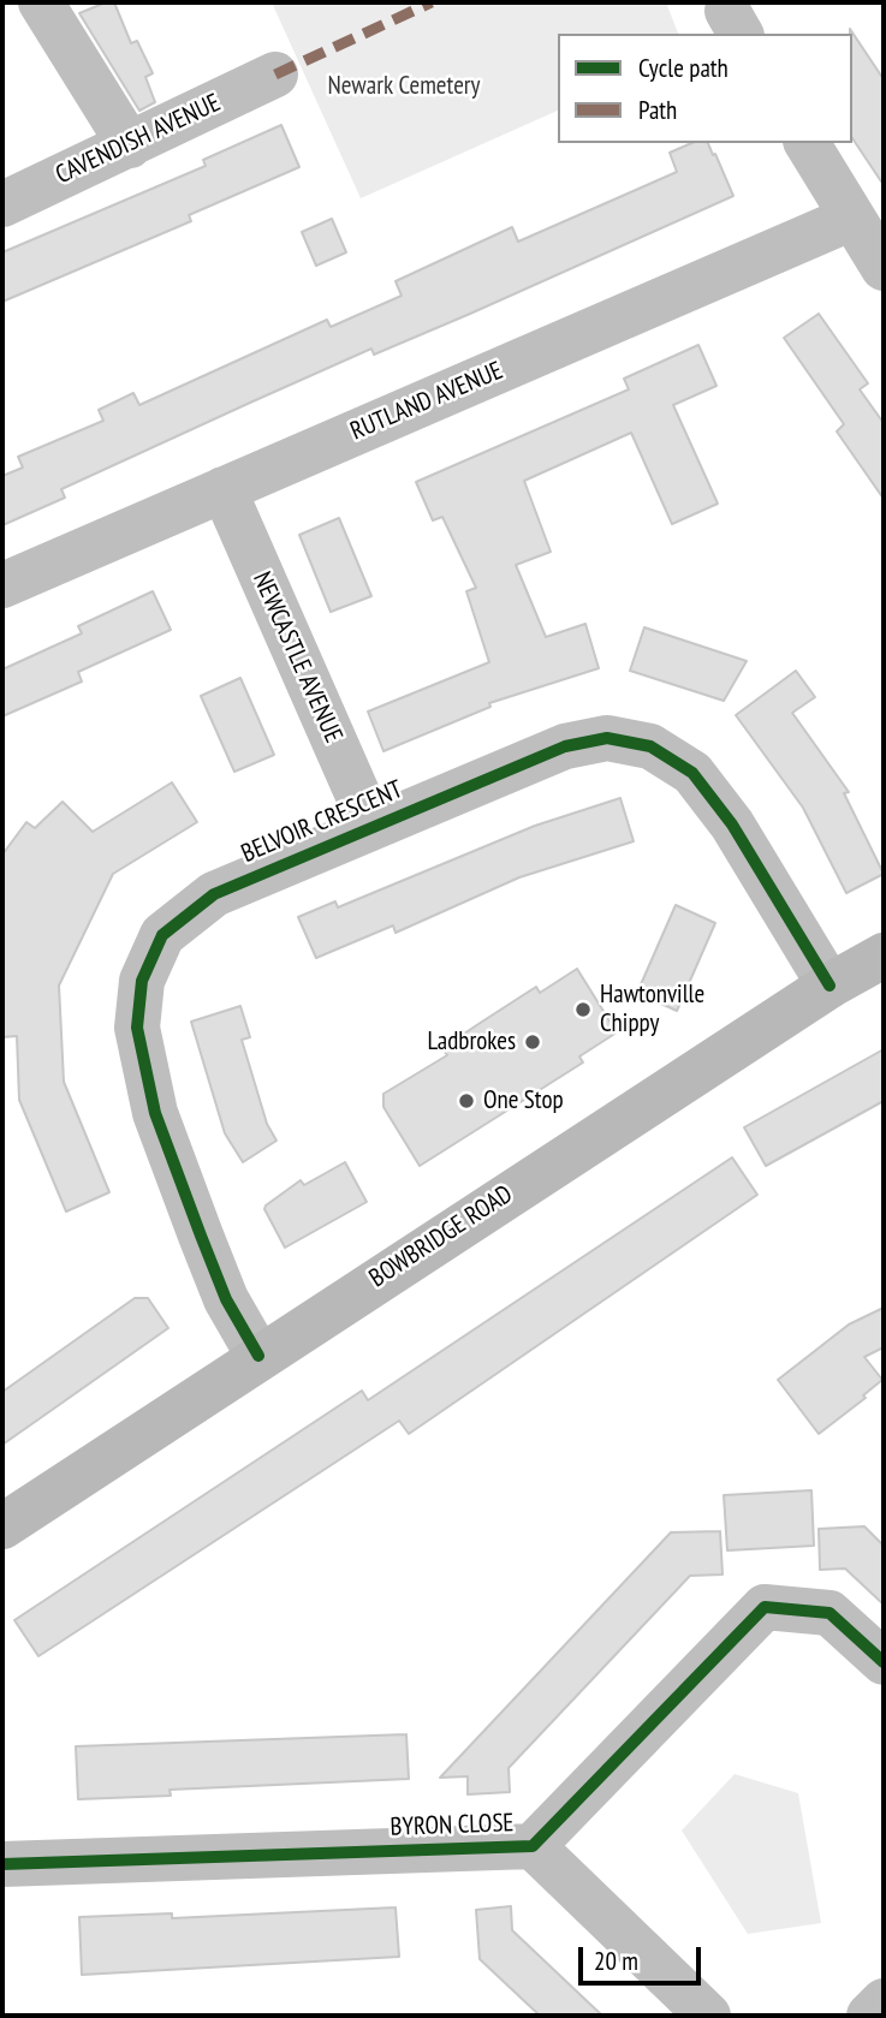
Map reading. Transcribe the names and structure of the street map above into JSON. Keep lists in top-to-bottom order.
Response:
{
  "streets": {
    "street": [
      "CAVENDISH AVENUE",
      "RUTLAND AVENUE",
      "NEWCASTLE AVENUE",
      "BELVOIR CRESCENT",
      "BOWBRIDGE ROAD",
      "BYRON CLOSE"
    ]
  },
  "crossings": [
    ["RUTLAND AVENUE", "NEWCASTLE AVENUE"],
    ["NEWCASTLE AVENUE", "BELVOIR CRESCENT"],
    ["BELVOIR CRESCENT", "BOWBRIDGE ROAD"]
  ],
  "parks": ["Newark Cemetery"],
  "places": ["Hawtonville Chippy", "Ladbrokes", "One Stop"],
  "legend": ["Cycle path", "Path"],
  "scale_bar": "20 m"
}
